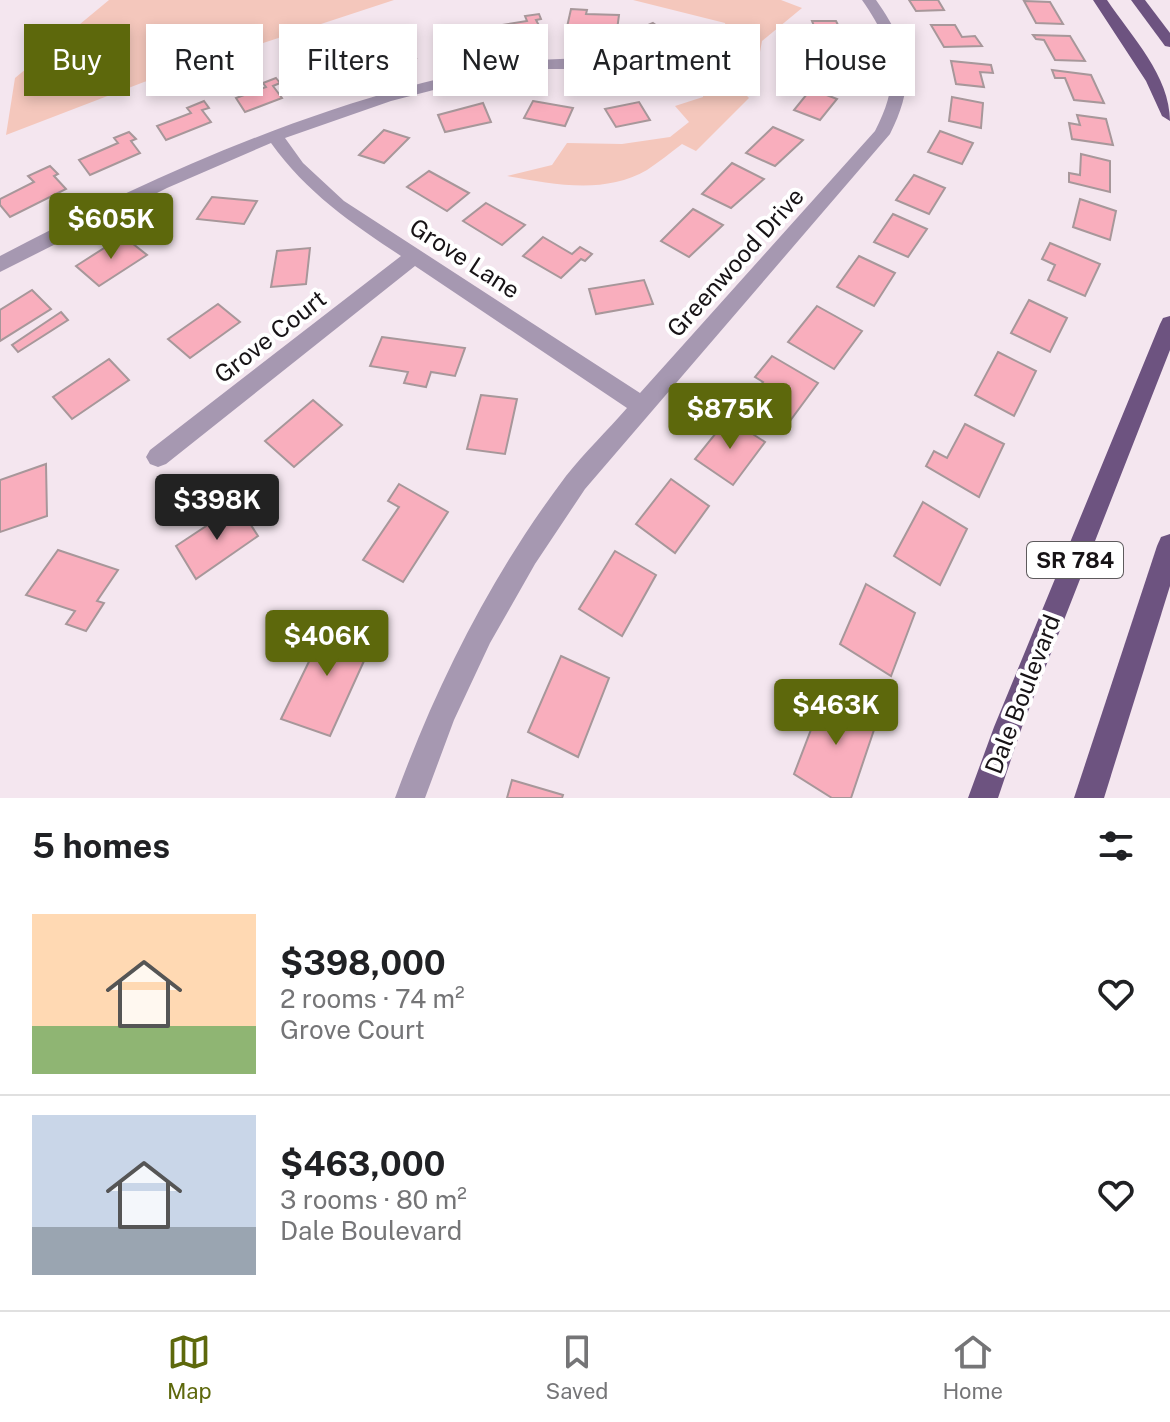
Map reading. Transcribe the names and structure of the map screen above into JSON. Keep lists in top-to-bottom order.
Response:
{
  "streets": {
    "main road": ["SR 784", "Dale Boulevard"],
    "street": ["Grove Lane", "Greenwood Drive", "Grove Court"]
  },
  "crossings": [
    ["Grove Lane", "Greenwood Drive"],
    ["Grove Lane", "Grove Court"]
  ],
  "page": {
    "chip": [
      "Buy",
      "Rent",
      "Filters",
      "New",
      "Apartment",
      "House"
    ],
    "price": [
      "$605K",
      "$875K",
      "$398K",
      "$406K",
      "$463K"
    ],
    "heading": "5 homes",
    "list": [
      {
        "name": "$398,000",
        "note": "2 rooms · 74 m² · Grove Court"
      },
      {
        "name": "$463,000",
        "note": "3 rooms · 80 m² · Dale Boulevard"
      }
    ],
    "tabs": ["Map", "Saved", "Home"]
  }
}
